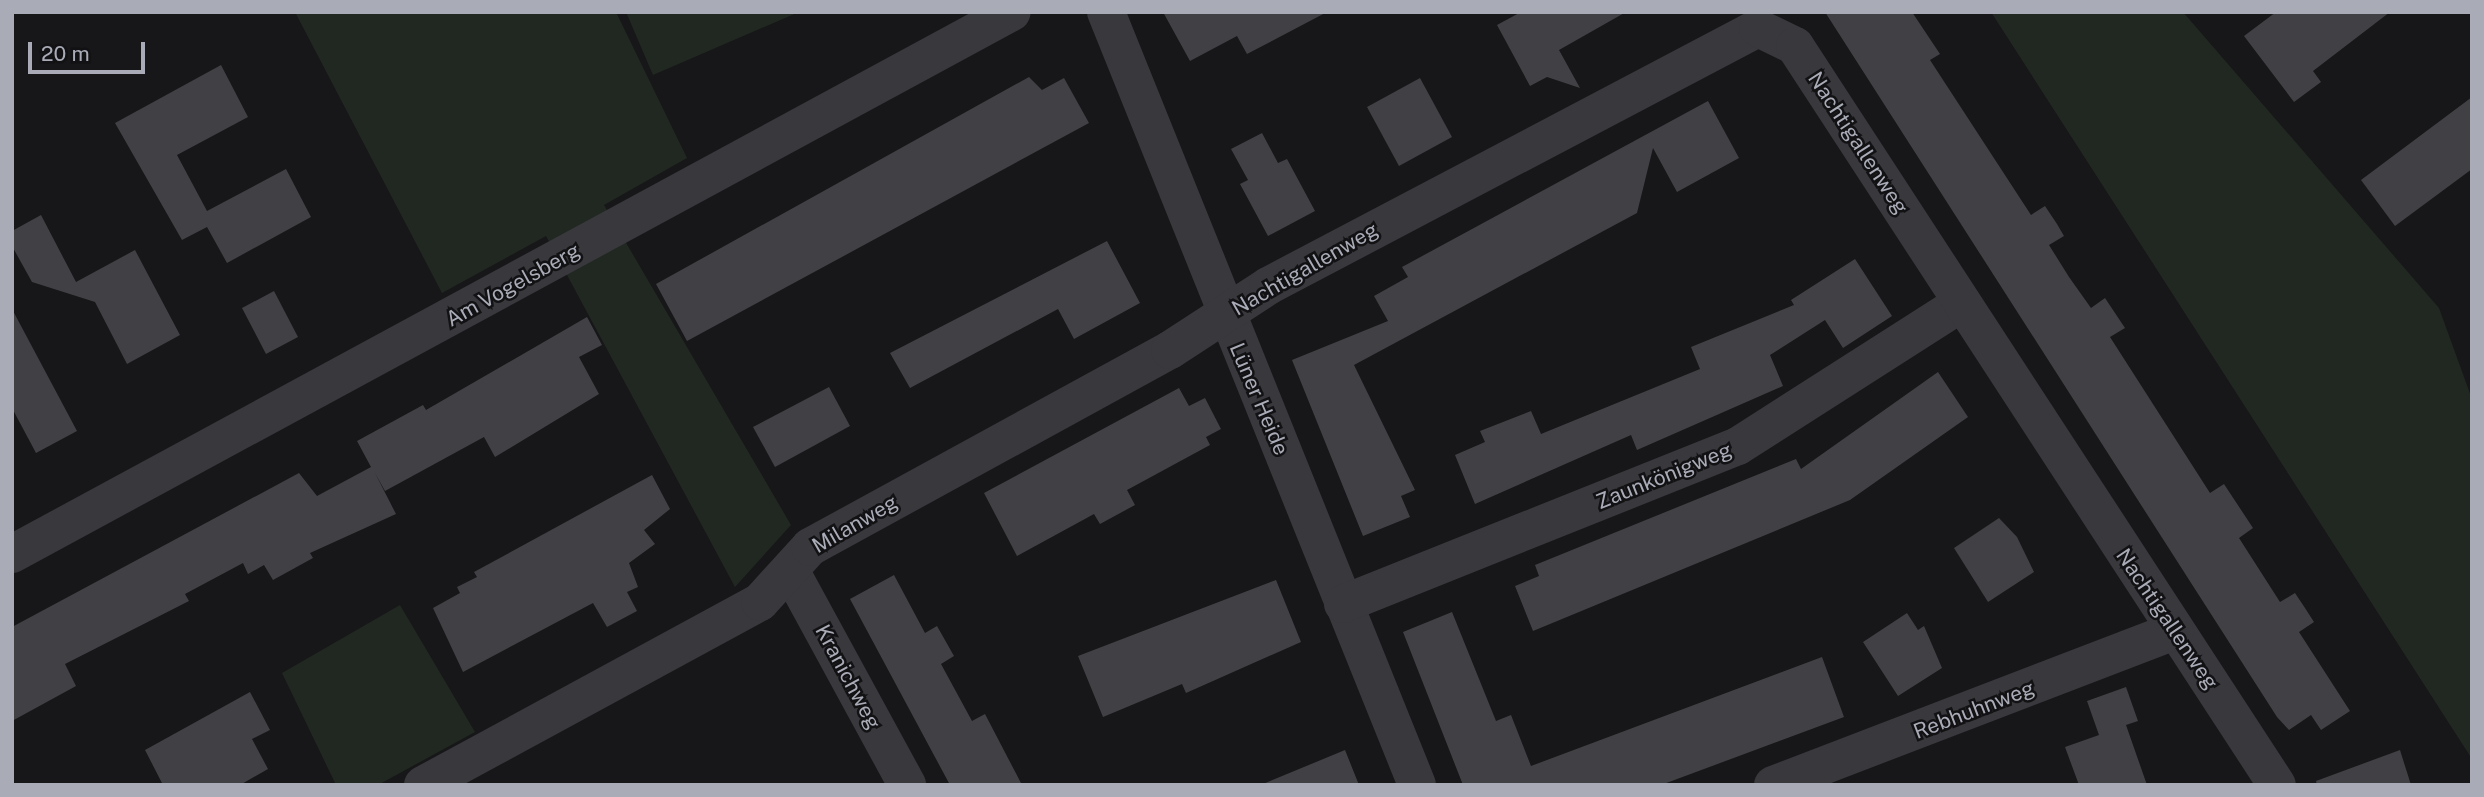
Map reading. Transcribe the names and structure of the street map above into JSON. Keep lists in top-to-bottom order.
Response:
{
  "streets": {
    "street": [
      "Nachtigallenweg",
      "Am Vogelsberg",
      "Lüner Heide",
      "Zaunkönigweg",
      "Milanweg",
      "Kranichweg",
      "Rebhuhnweg"
    ]
  },
  "crossings": [
    ["Nachtigallenweg", "Lüner Heide"],
    ["Nachtigallenweg", "Zaunkönigweg"],
    ["Nachtigallenweg", "Milanweg"],
    ["Nachtigallenweg", "Rebhuhnweg"],
    ["Lüner Heide", "Zaunkönigweg"],
    ["Lüner Heide", "Milanweg"],
    ["Milanweg", "Kranichweg"]
  ],
  "scale_bar": "20 m"
}
